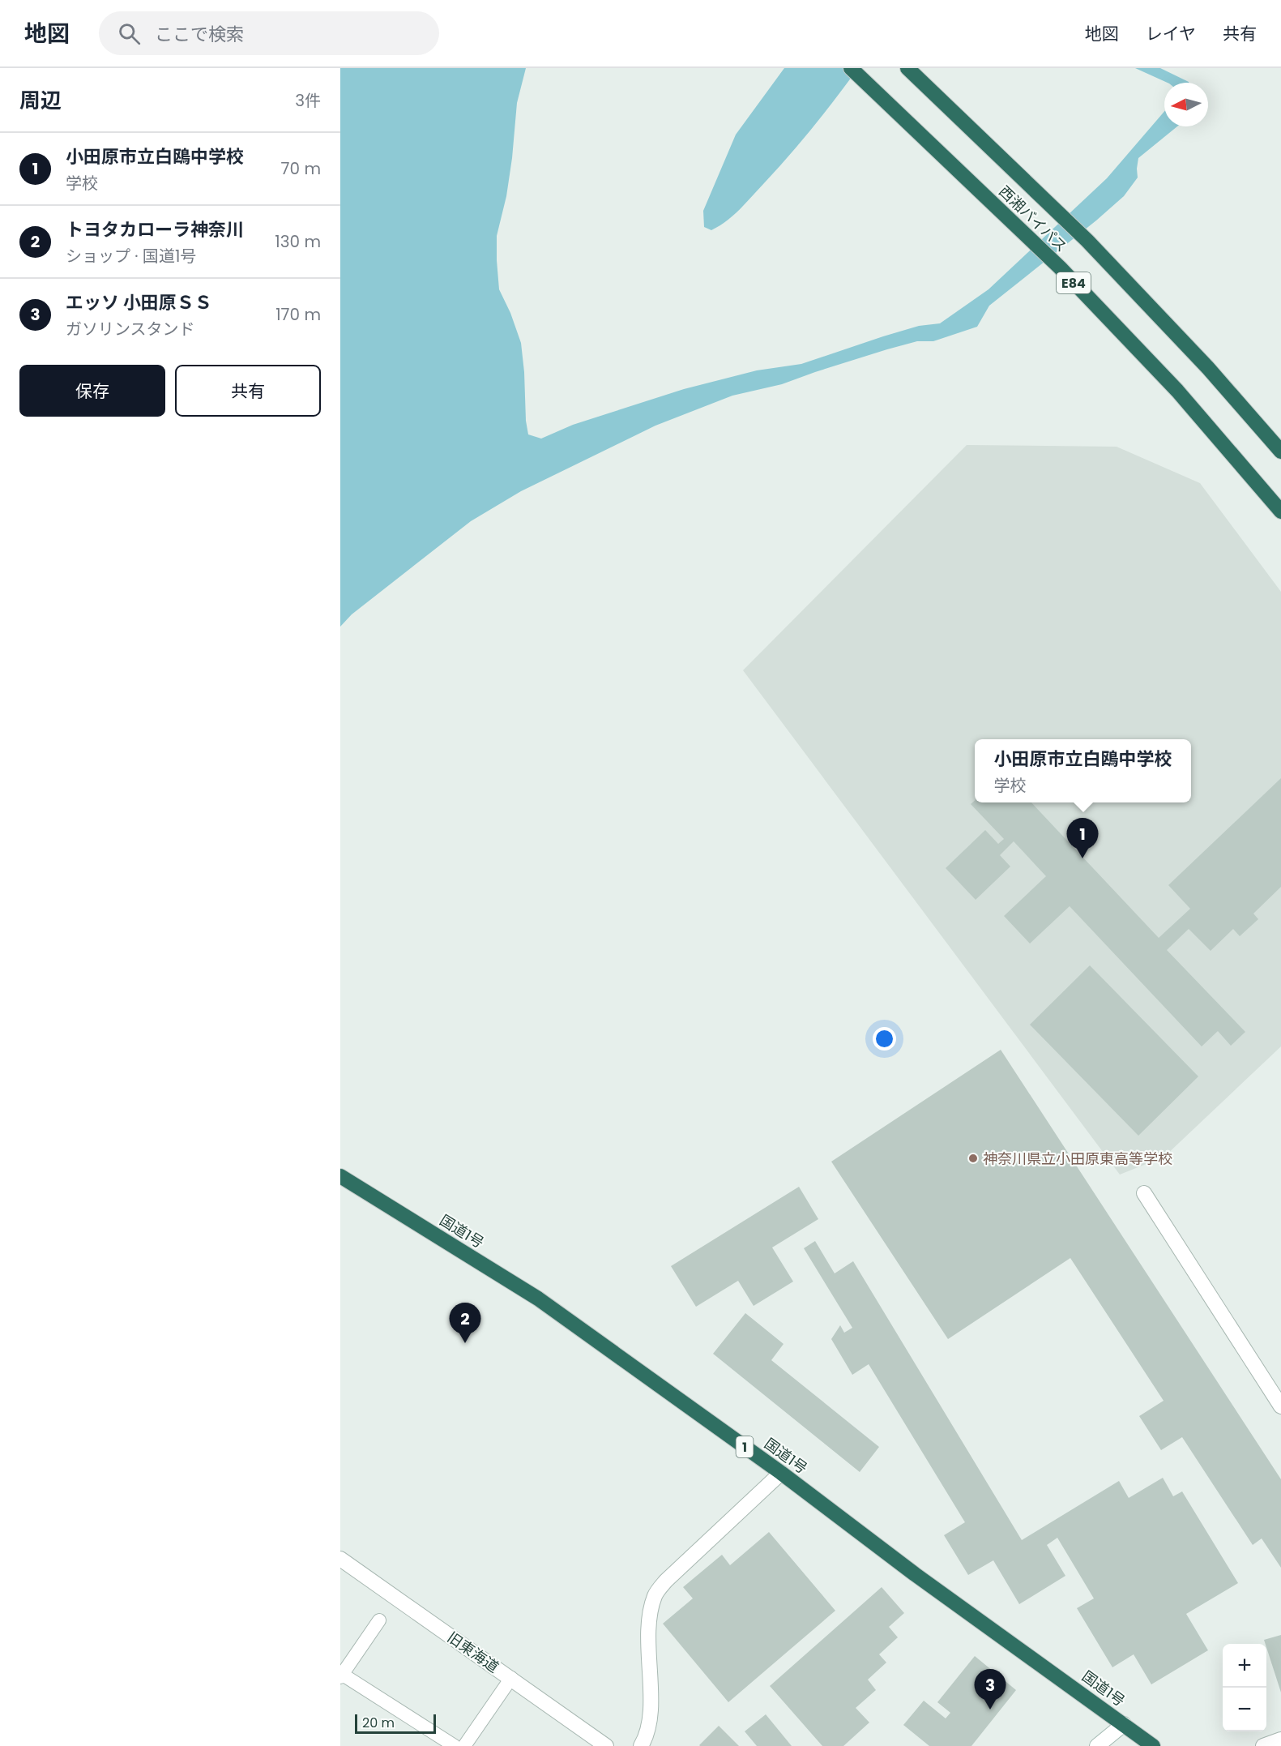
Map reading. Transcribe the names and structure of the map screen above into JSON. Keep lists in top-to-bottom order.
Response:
{
  "streets": {
    "highway": [
      "西湘バイパス",
      "E84",
      "国道1号",
      "1"
    ],
    "street": ["旧東海道"]
  },
  "places": ["神奈川県立小田原東高等学校"],
  "scale_bar": "20 m",
  "north": "left",
  "page": {
    "header": "地図",
    "search": "ここで検索",
    "nav": ["地図", "レイヤ", "共有"],
    "heading": ["周辺", "3件"],
    "list": [
      {
        "mark": "1",
        "name": "小田原市立白鴎中学校",
        "note": "学校",
        "value": "70 m"
      },
      {
        "mark": "2",
        "name": "トヨタカローラ神奈川",
        "note": "ショップ · 国道1号",
        "value": "130 m"
      },
      {
        "mark": "3",
        "name": "エッソ 小田原ＳＳ",
        "note": "ガソリンスタンド",
        "value": "170 m"
      }
    ],
    "buttons": ["保存", "共有"],
    "popup": ["小田原市立白鴎中学校", "学校"],
    "pins": ["1", "2", "3"],
    "map_buttons": ["+", "−"],
    "scale": "20 m"
  }
}
